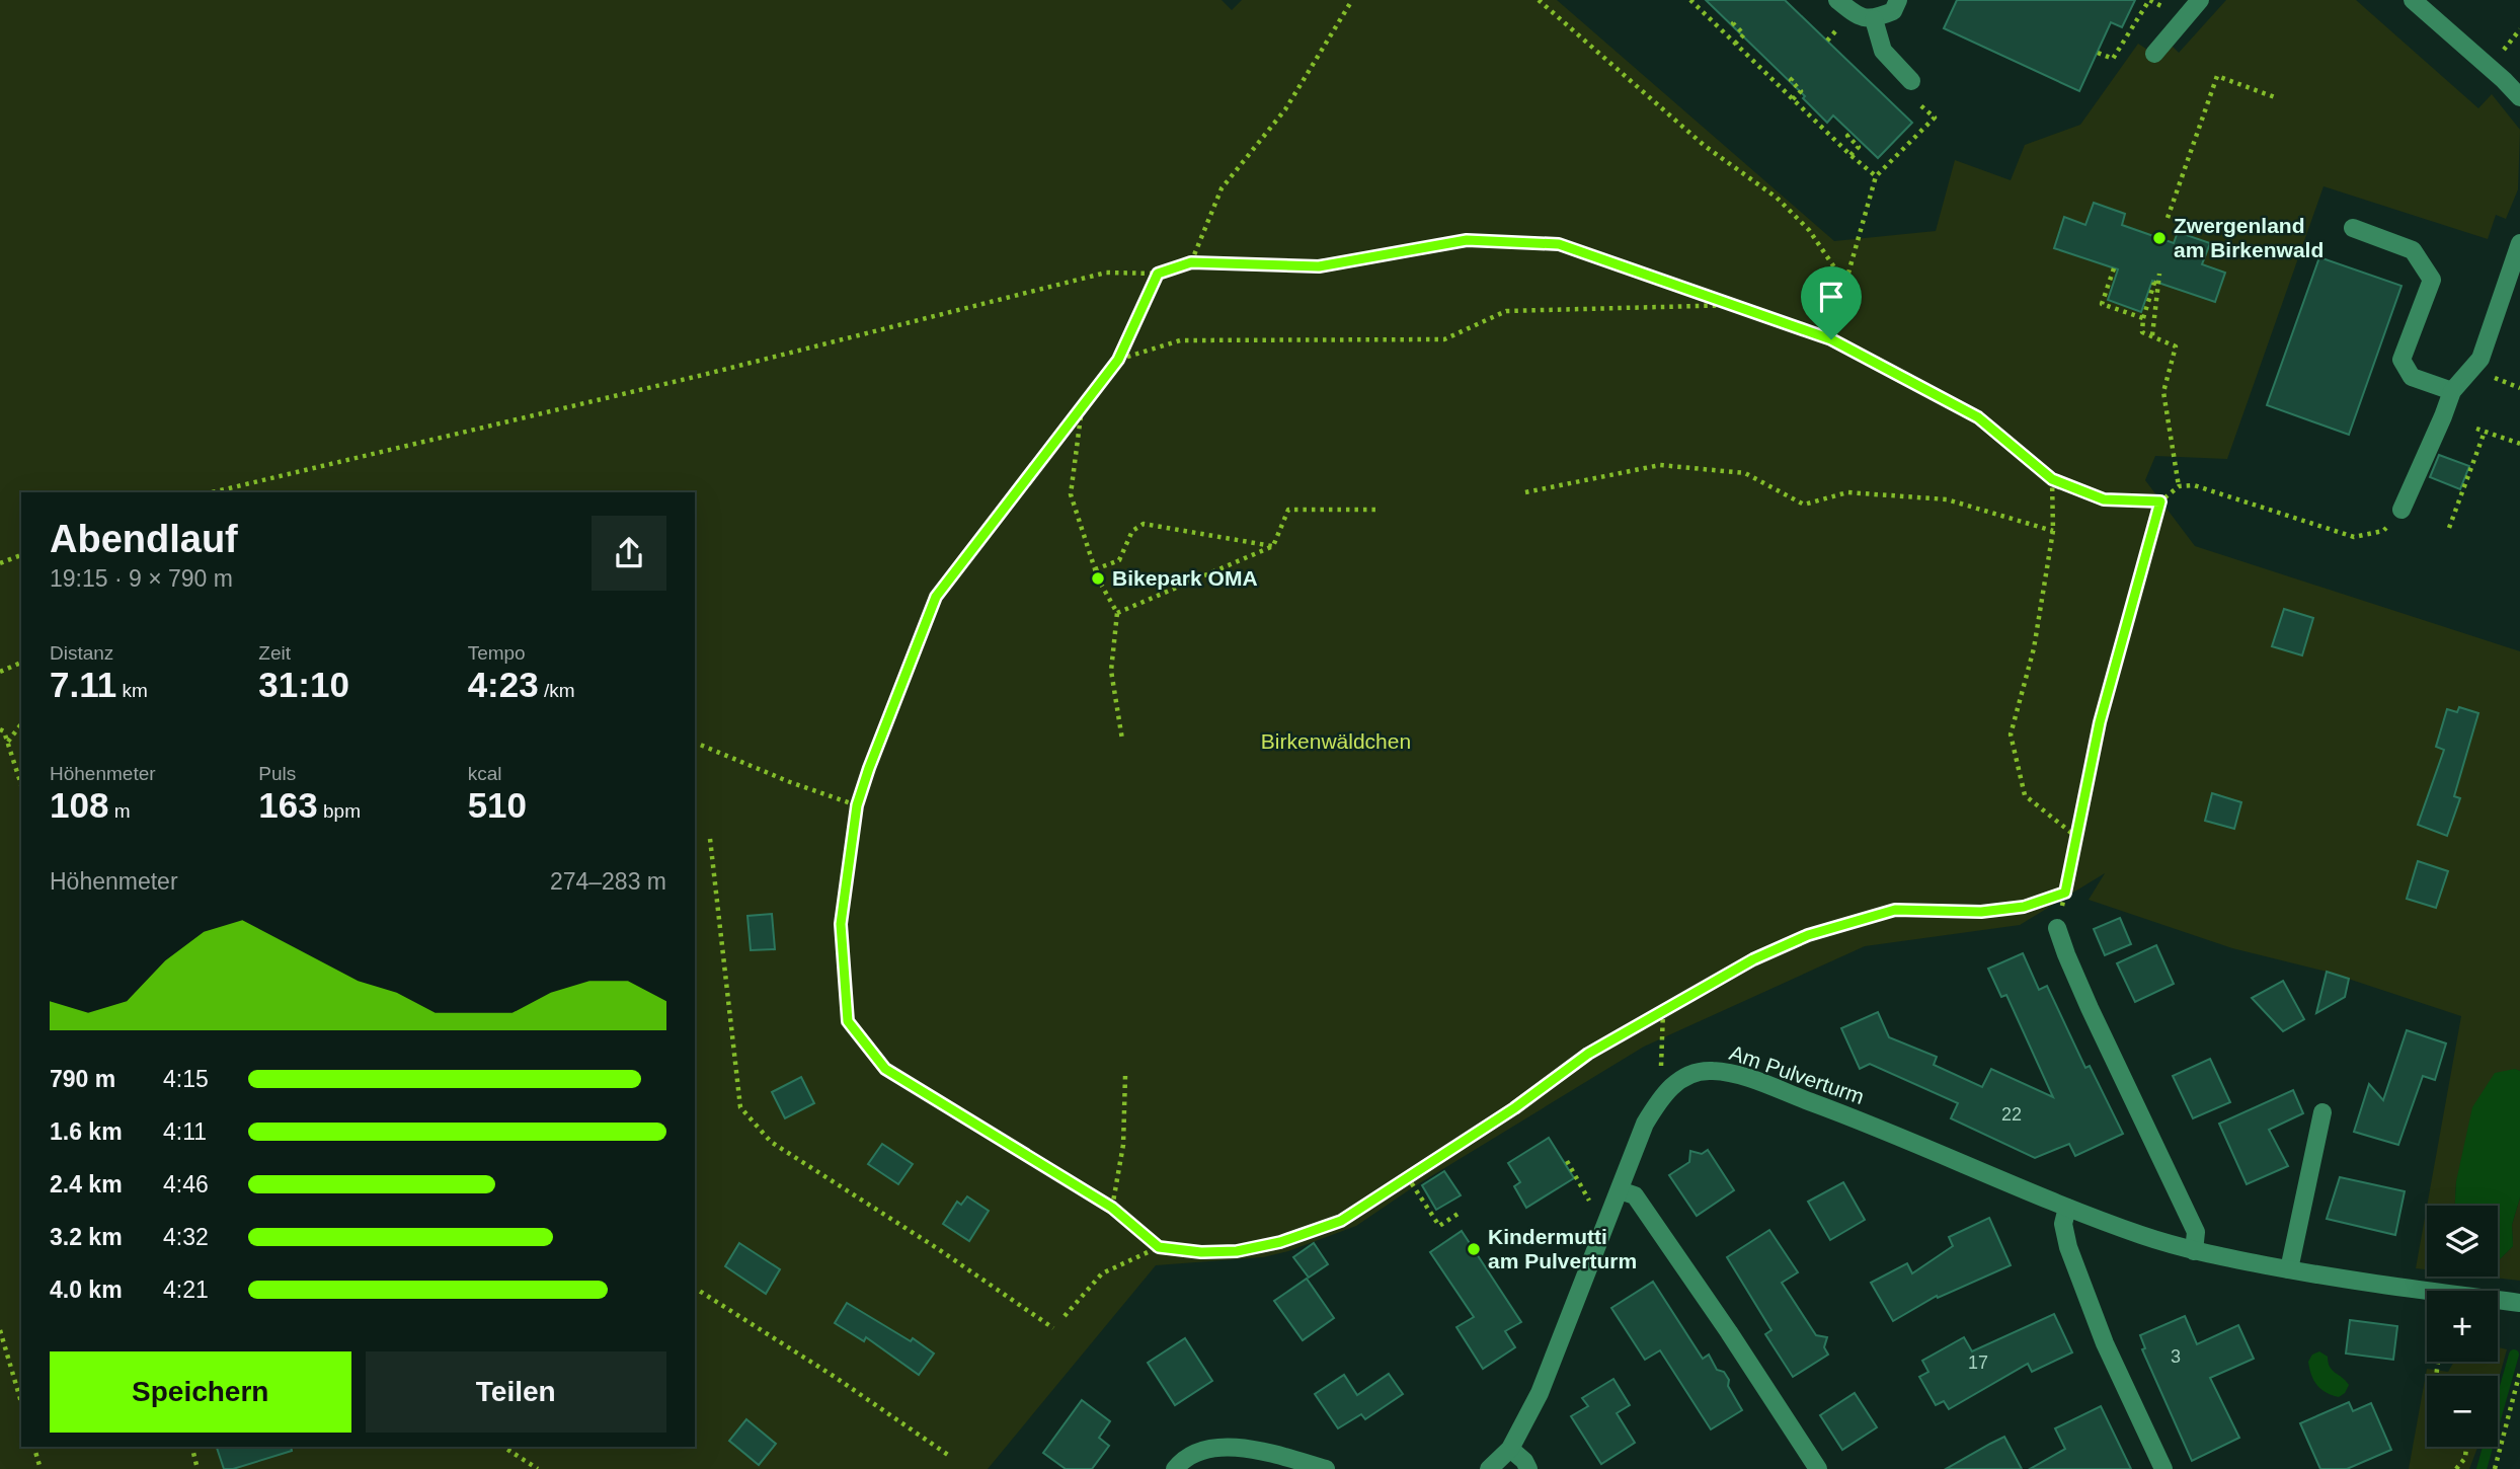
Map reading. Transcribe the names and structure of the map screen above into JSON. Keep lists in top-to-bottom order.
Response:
{
  "streets": {
    "street": ["Am Pulverturm"]
  },
  "parks": ["Birkenwäldchen"],
  "places": ["Zwergenland am Birkenwald", "Bikepark OMA", "Kindermutti am Pulverturm"],
  "house_numbers": ["22", "3", "17"],
  "page": {
    "heading": ["Abendlauf", "19:15 · 9 × 790 m"],
    "stats": [
      ["Distanz", "7.11 km"],
      ["Zeit", "31:10"],
      ["Tempo", "4:23 /km"],
      ["Höhenmeter", "108 m"],
      ["Puls", "163 bpm"],
      ["kcal", "510"]
    ],
    "chart": ["Höhenmeter", "274–283 m"],
    "list": [
      {
        "name": "790 m",
        "note": "4:15"
      },
      {
        "name": "1.6 km",
        "note": "4:11"
      },
      {
        "name": "2.4 km",
        "note": "4:46"
      },
      {
        "name": "3.2 km",
        "note": "4:32"
      },
      {
        "name": "4.0 km",
        "note": "4:21"
      }
    ],
    "map_buttons": ["+", "−"],
    "buttons": ["Speichern", "Teilen"]
  }
}
